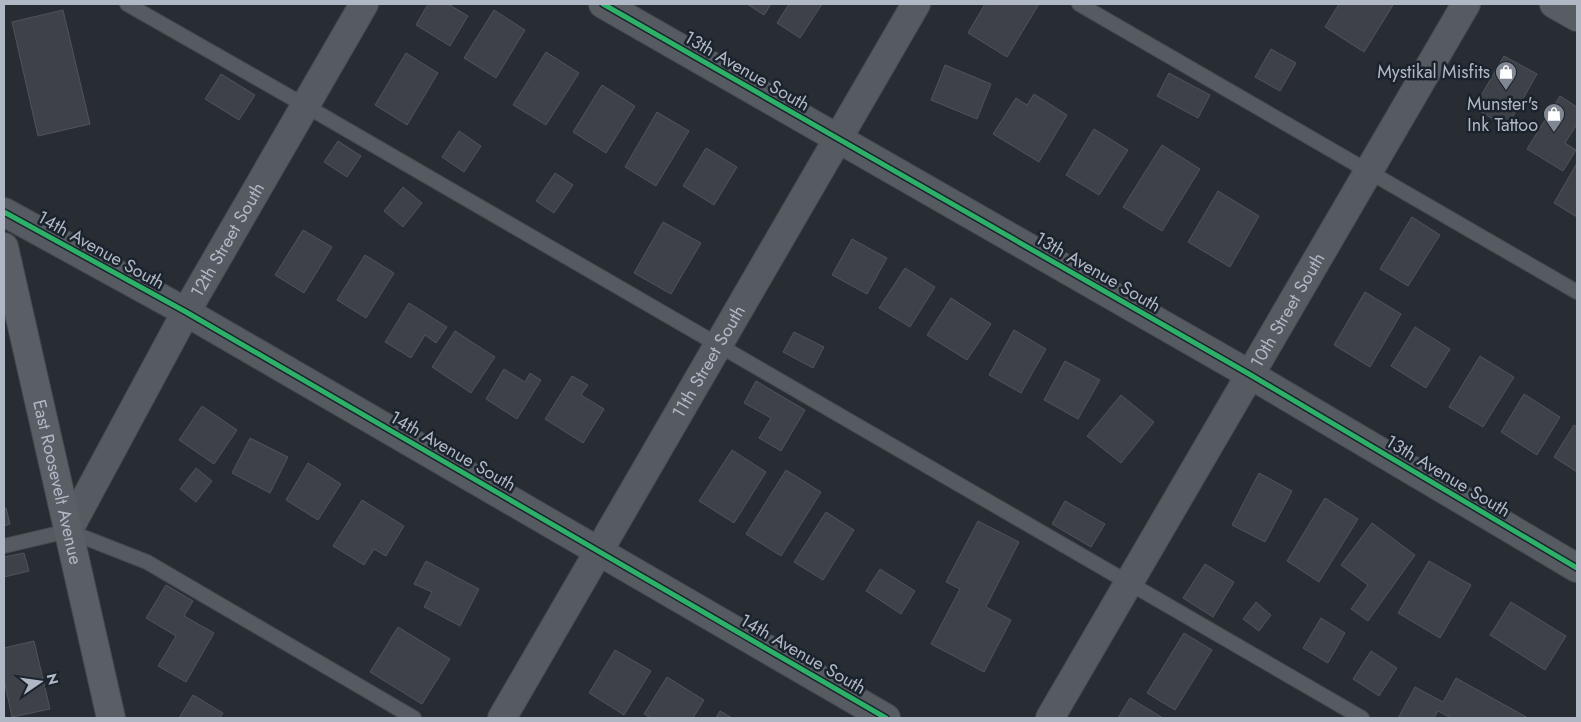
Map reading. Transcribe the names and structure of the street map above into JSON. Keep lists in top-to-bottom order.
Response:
{
  "streets": {
    "street": [
      "13th Avenue South",
      "12th Street South",
      "14th Avenue South",
      "10th Street South",
      "11th Street South",
      "East Roosevelt Avenue"
    ]
  },
  "crossings": [
    ["13th Avenue South", "10th Street South"],
    ["13th Avenue South", "11th Street South"],
    ["12th Street South", "14th Avenue South"],
    ["12th Street South", "East Roosevelt Avenue"],
    ["14th Avenue South", "11th Street South"]
  ],
  "places": {
    "shop": ["Mystikal Misfits", "Munster's Ink Tattoo"]
  },
  "north": "right"
}
